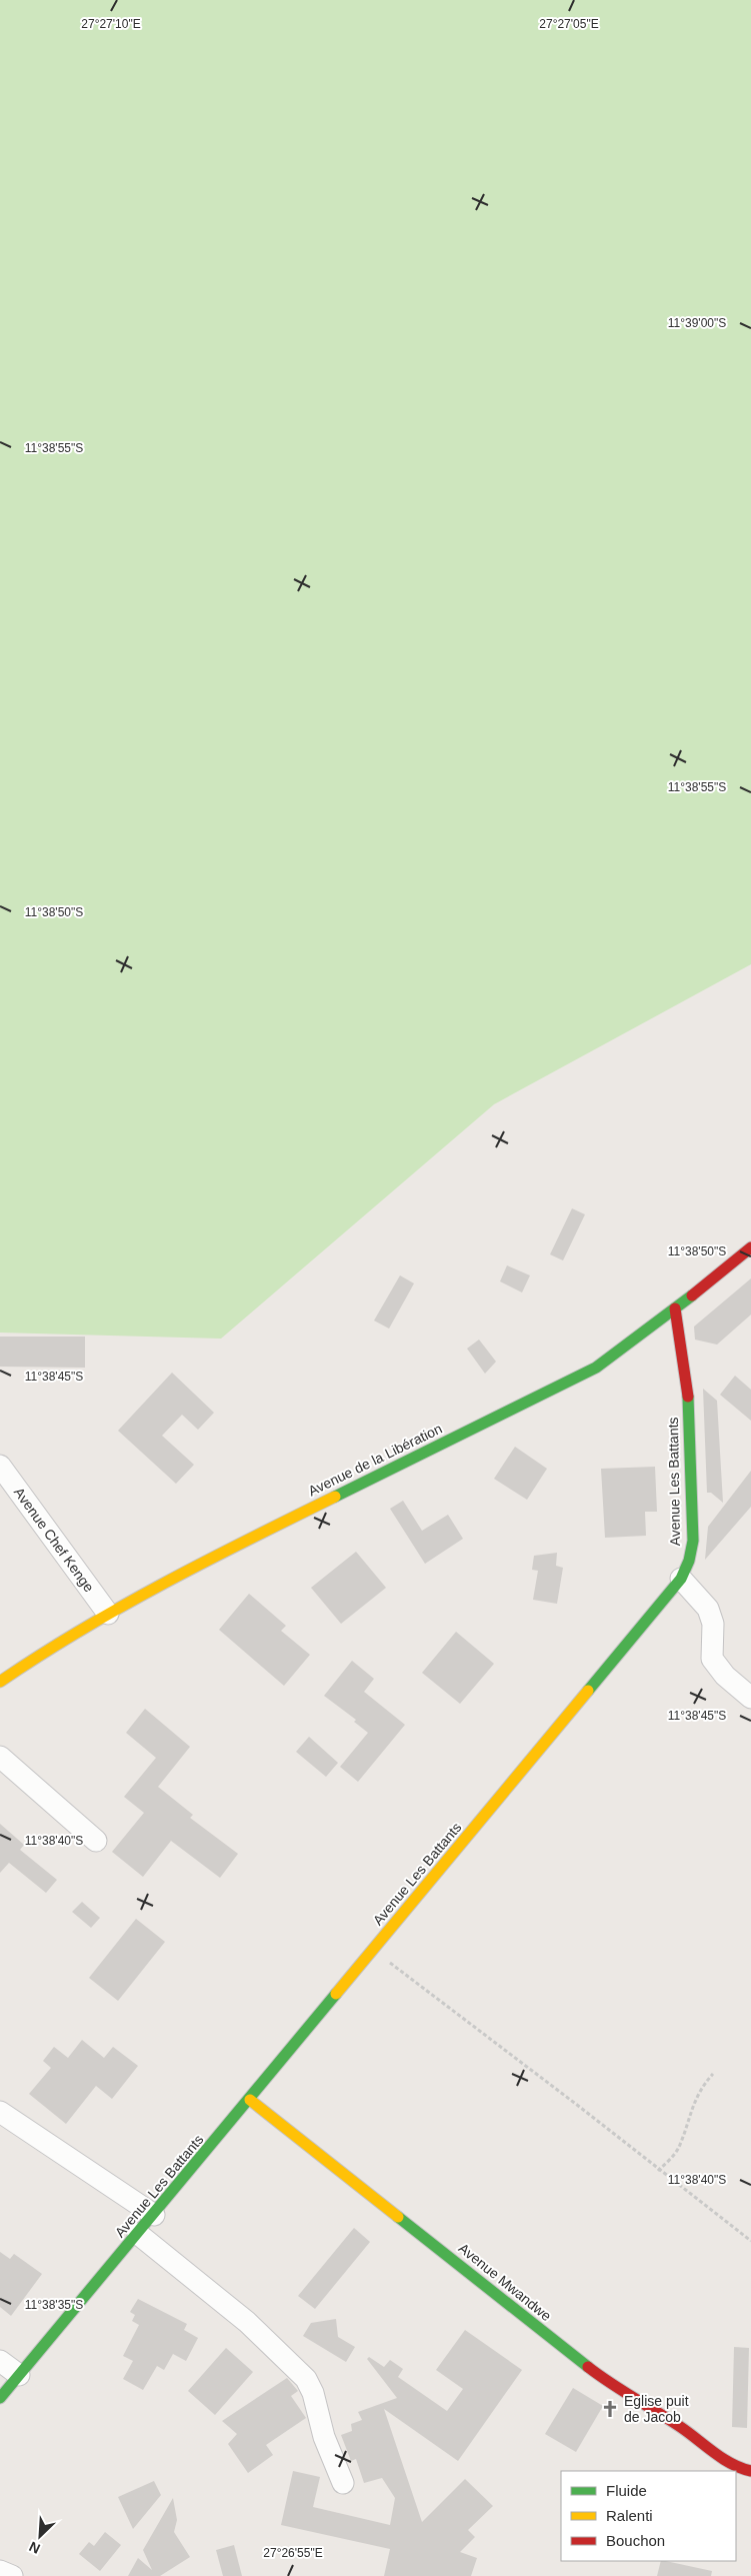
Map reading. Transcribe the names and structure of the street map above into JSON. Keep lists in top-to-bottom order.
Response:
{
  "streets": {
    "street": [
      "Avenue de la Libération",
      "Avenue Les Battants",
      "Avenue Chef Kenge",
      "Avenue Mwandwe"
    ]
  },
  "crossings": [
    ["Avenue de la Libération", "Avenue Les Battants"],
    ["Avenue de la Libération", "Avenue Chef Kenge"],
    ["Avenue Les Battants", "Avenue Mwandwe"]
  ],
  "places": {
    "church": ["Eglise puit de Jacob"]
  },
  "legend": ["Fluide", "Ralenti", "Bouchon"],
  "north": "bottom left",
  "coordinates": [
    "27°27'10\"E",
    "27°27'05\"E",
    "11°39'00\"S",
    "11°38'55\"S",
    "11°38'50\"S",
    "11°38'45\"S",
    "11°38'40\"S",
    "11°38'35\"S",
    "27°26'55\"E"
  ]
}
